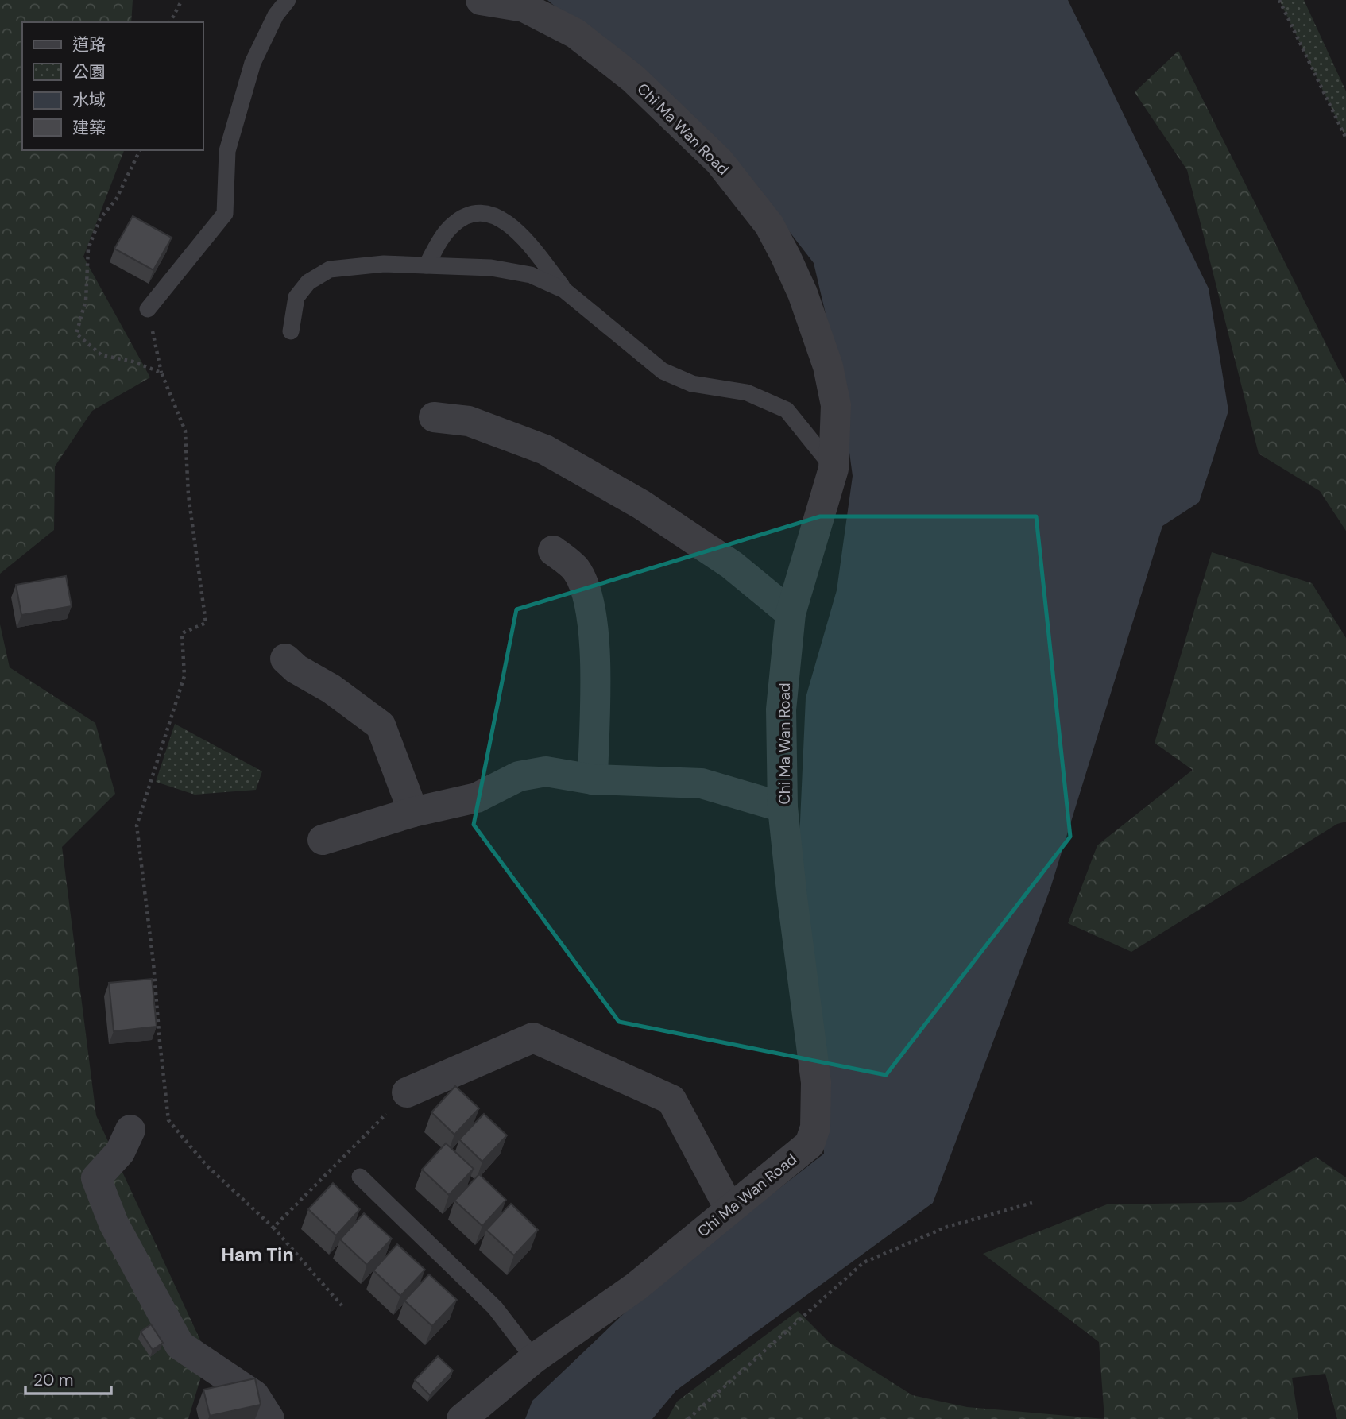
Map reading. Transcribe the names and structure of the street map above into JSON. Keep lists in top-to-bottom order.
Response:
{
  "streets": {
    "street": ["Chi Ma Wan Road"]
  },
  "districts": ["Ham Tin"],
  "legend": [
    "道路",
    "公園",
    "水域",
    "建築"
  ],
  "scale_bar": "20 m"
}
